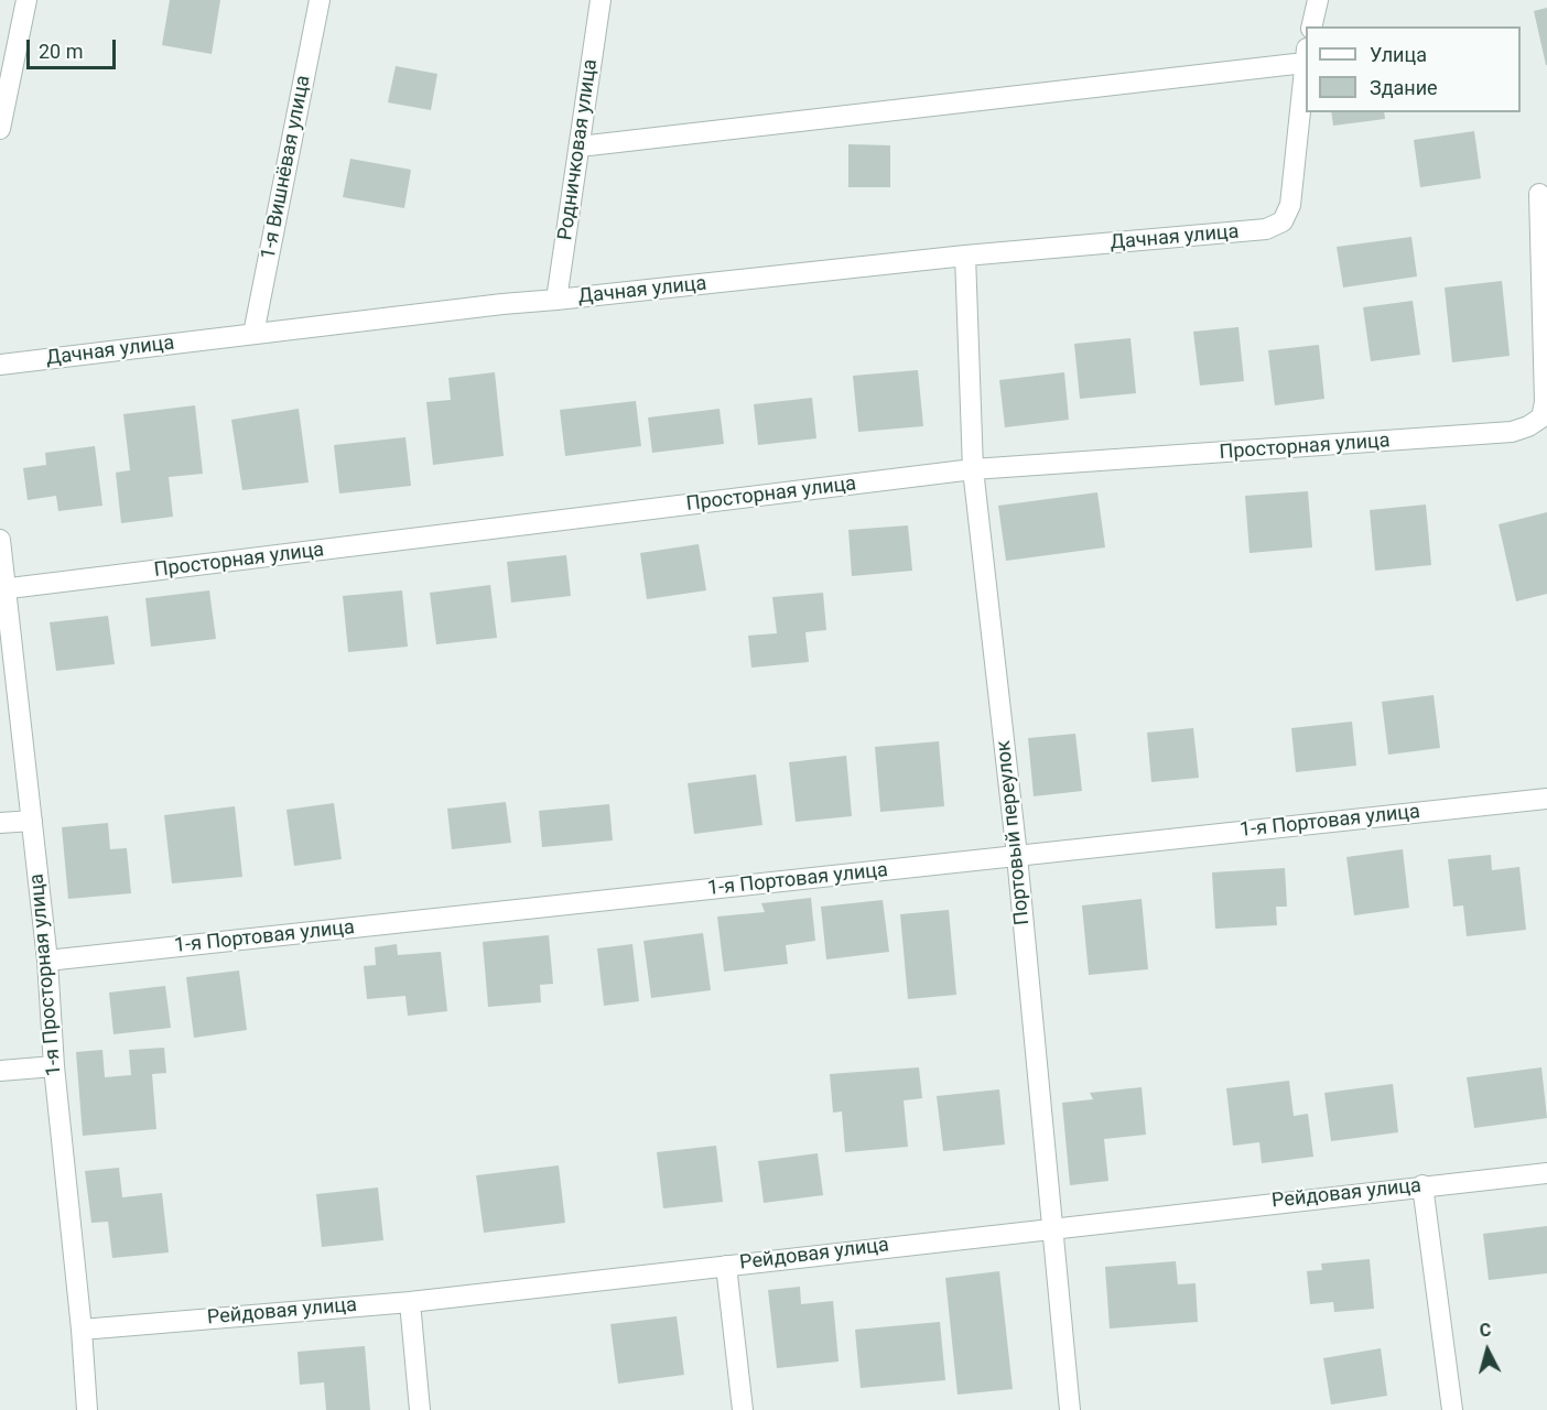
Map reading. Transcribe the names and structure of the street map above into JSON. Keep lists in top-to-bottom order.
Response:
{
  "streets": {
    "street": [
      "Родничковая улица",
      "1-я Вишнёвая улица",
      "Дачная улица",
      "Просторная улица",
      "1-я Портовая улица",
      "Портовый переулок",
      "1-я Просторная улица",
      "Рейдовая улица"
    ]
  },
  "crossings": [
    ["Родничковая улица", "Дачная улица"],
    ["1-я Вишнёвая улица", "Дачная улица"],
    ["Дачная улица", "Портовый переулок"],
    ["Просторная улица", "Портовый переулок"],
    ["Просторная улица", "1-я Просторная улица"],
    ["1-я Портовая улица", "Портовый переулок"],
    ["1-я Портовая улица", "1-я Просторная улица"],
    ["Портовый переулок", "Рейдовая улица"],
    ["1-я Просторная улица", "Рейдовая улица"]
  ],
  "legend": ["Улица", "Здание"],
  "scale_bar": "20 m",
  "north": "top"
}
